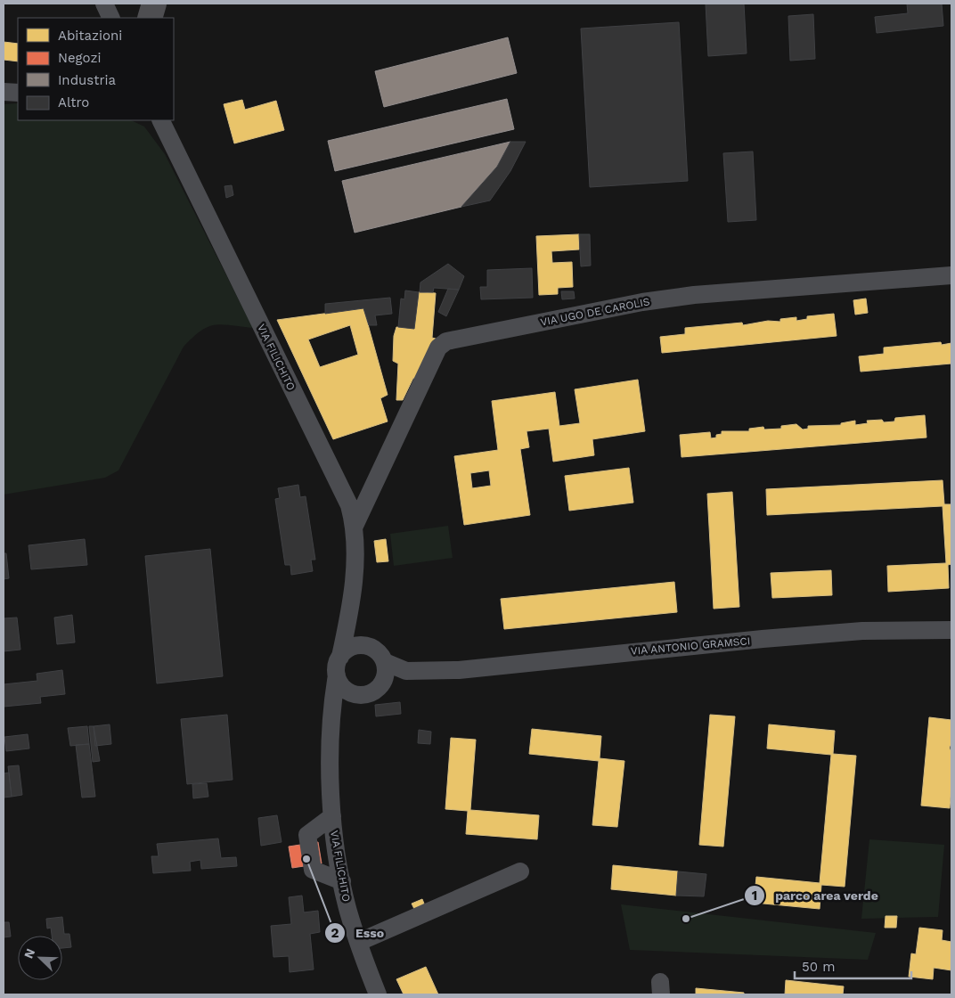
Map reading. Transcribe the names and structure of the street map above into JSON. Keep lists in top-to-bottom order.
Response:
{
  "streets": {
    "street": ["VIA UGO DE CAROLIS", "VIA FILICHITO", "VIA ANTONIO GRAMSCI"]
  },
  "crossings": [
    ["VIA UGO DE CAROLIS", "VIA FILICHITO"],
    ["VIA FILICHITO", "VIA ANTONIO GRAMSCI"]
  ],
  "places": ["Esso", "parco area verde"],
  "legend": [
    "Abitazioni",
    "Negozi",
    "Industria",
    "Altro"
  ],
  "scale_bar": "50 m",
  "north": "top left"
}
